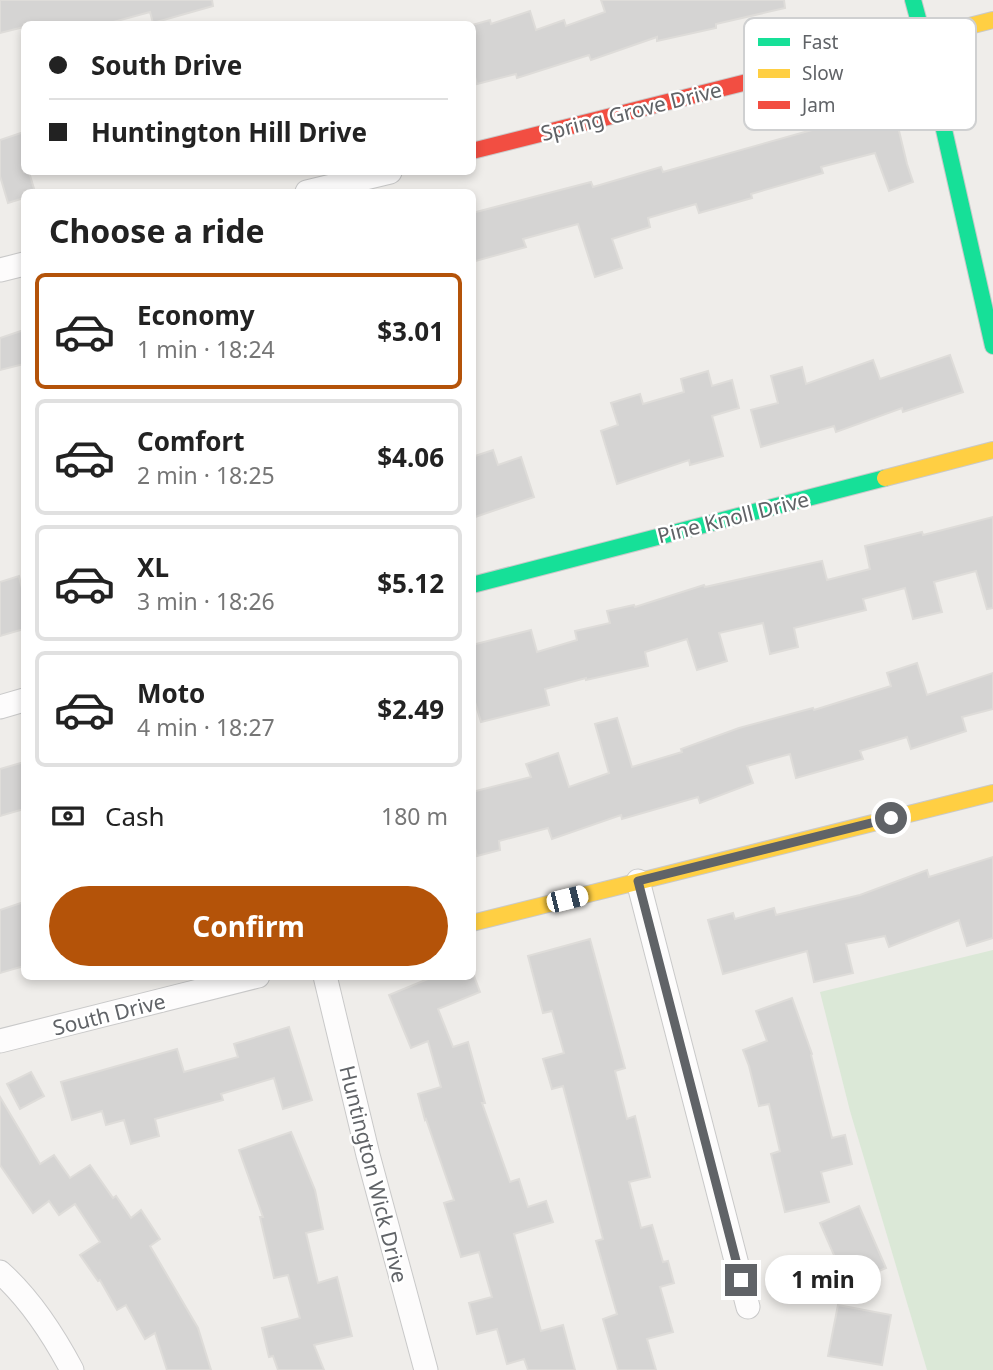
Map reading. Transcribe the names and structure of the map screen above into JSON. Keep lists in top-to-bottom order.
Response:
{
  "streets": {
    "street": [
      "Spring Grove Drive",
      "Pine Knoll Drive",
      "South Drive",
      "Huntington Wick Drive"
    ]
  },
  "legend": ["Fast", "Slow", "Jam"],
  "page": {
    "banner": ["South Drive", "Huntington Hill Drive"],
    "heading": "Choose a ride",
    "list": [
      {
        "name": "Economy",
        "note": "1 min · 18:24",
        "value": "$3.01"
      },
      {
        "name": "Comfort",
        "note": "2 min · 18:25",
        "value": "$4.06"
      },
      {
        "name": "XL",
        "note": "3 min · 18:26",
        "value": "$5.12"
      },
      {
        "name": "Moto",
        "note": "4 min · 18:27",
        "value": "$2.49"
      }
    ],
    "pay": ["Cash", "180 m"],
    "buttons": "Confirm",
    "bubble": "1 min"
  }
}
